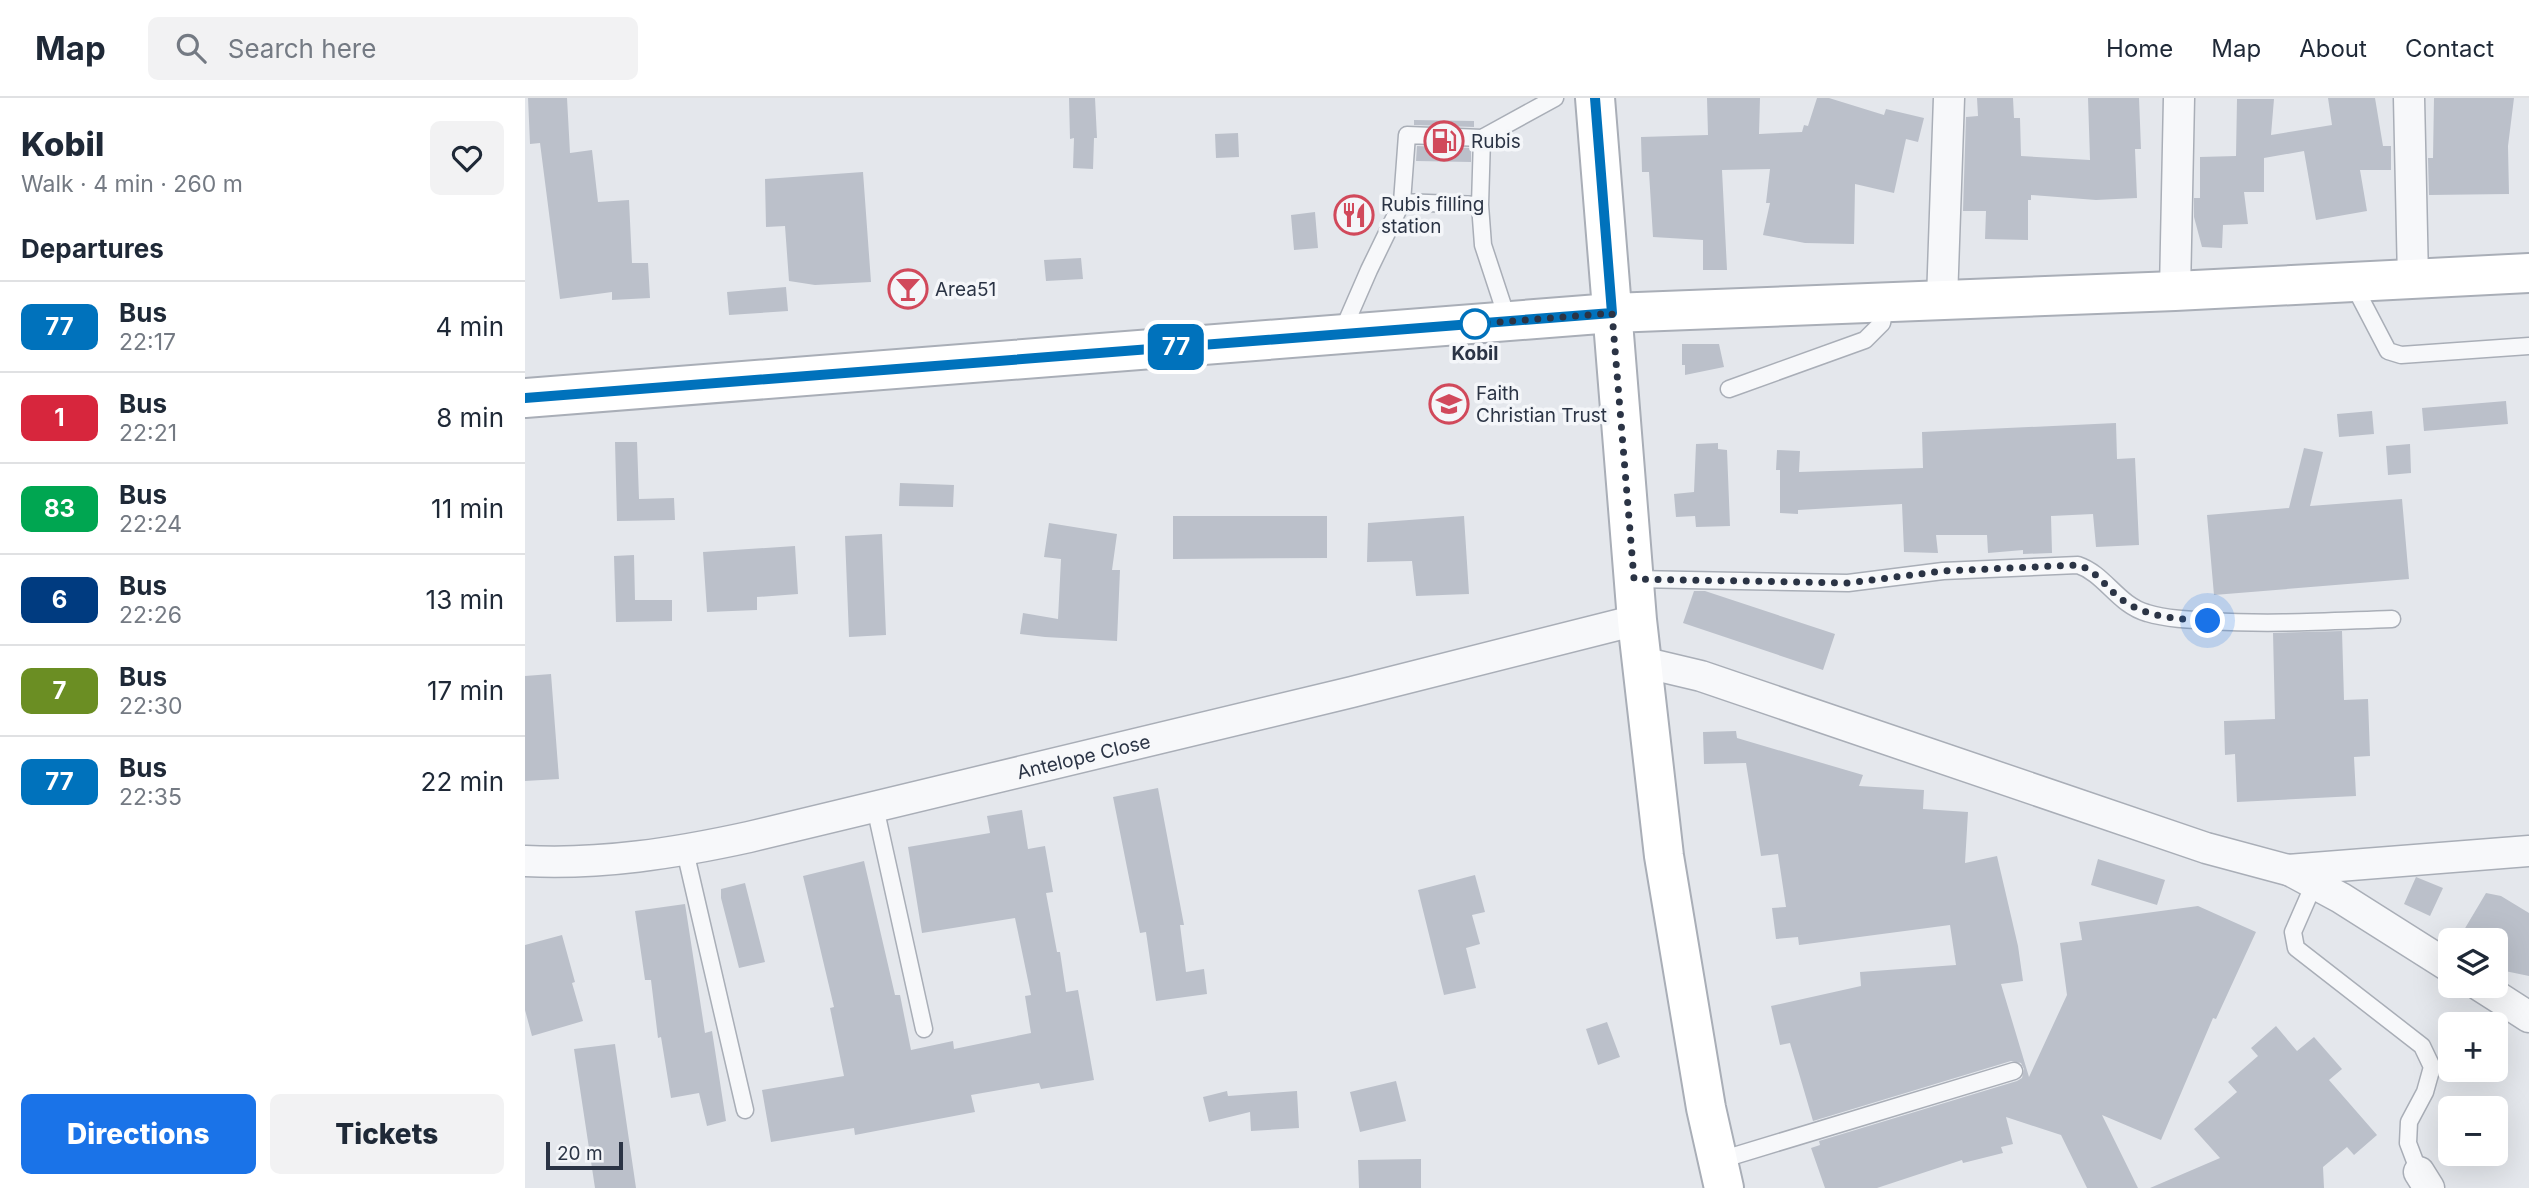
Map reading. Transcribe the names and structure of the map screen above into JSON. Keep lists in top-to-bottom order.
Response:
{
  "streets": {
    "street": ["Antelope Close"]
  },
  "places": {
    "fuel station": ["Rubis"],
    "restaurant": ["Rubis filling station"],
    "bar": ["Area51"],
    "other": ["Kobil"],
    "school or university": ["Faith Christian Trust"]
  },
  "lines": ["bus line 77"],
  "scale_bar": "20 m",
  "page": {
    "header": "Map",
    "search": "Search here",
    "nav": [
      "Home",
      "Map",
      "About",
      "Contact"
    ],
    "heading": [
      ["Kobil", "Walk · 4 min · 260 m"],
      "Departures"
    ],
    "on_map": "77",
    "list": [
      {
        "mark": "77",
        "name": "Bus",
        "note": "22:17",
        "value": "4 min"
      },
      {
        "mark": "1",
        "name": "Bus",
        "note": "22:21",
        "value": "8 min"
      },
      {
        "mark": "83",
        "name": "Bus",
        "note": "22:24",
        "value": "11 min"
      },
      {
        "mark": "6",
        "name": "Bus",
        "note": "22:26",
        "value": "13 min"
      },
      {
        "mark": "7",
        "name": "Bus",
        "note": "22:30",
        "value": "17 min"
      },
      {
        "mark": "77",
        "name": "Bus",
        "note": "22:35",
        "value": "22 min"
      }
    ],
    "map_buttons": ["+", "−"],
    "buttons": ["Directions", "Tickets"],
    "scale": "20 m"
  }
}
